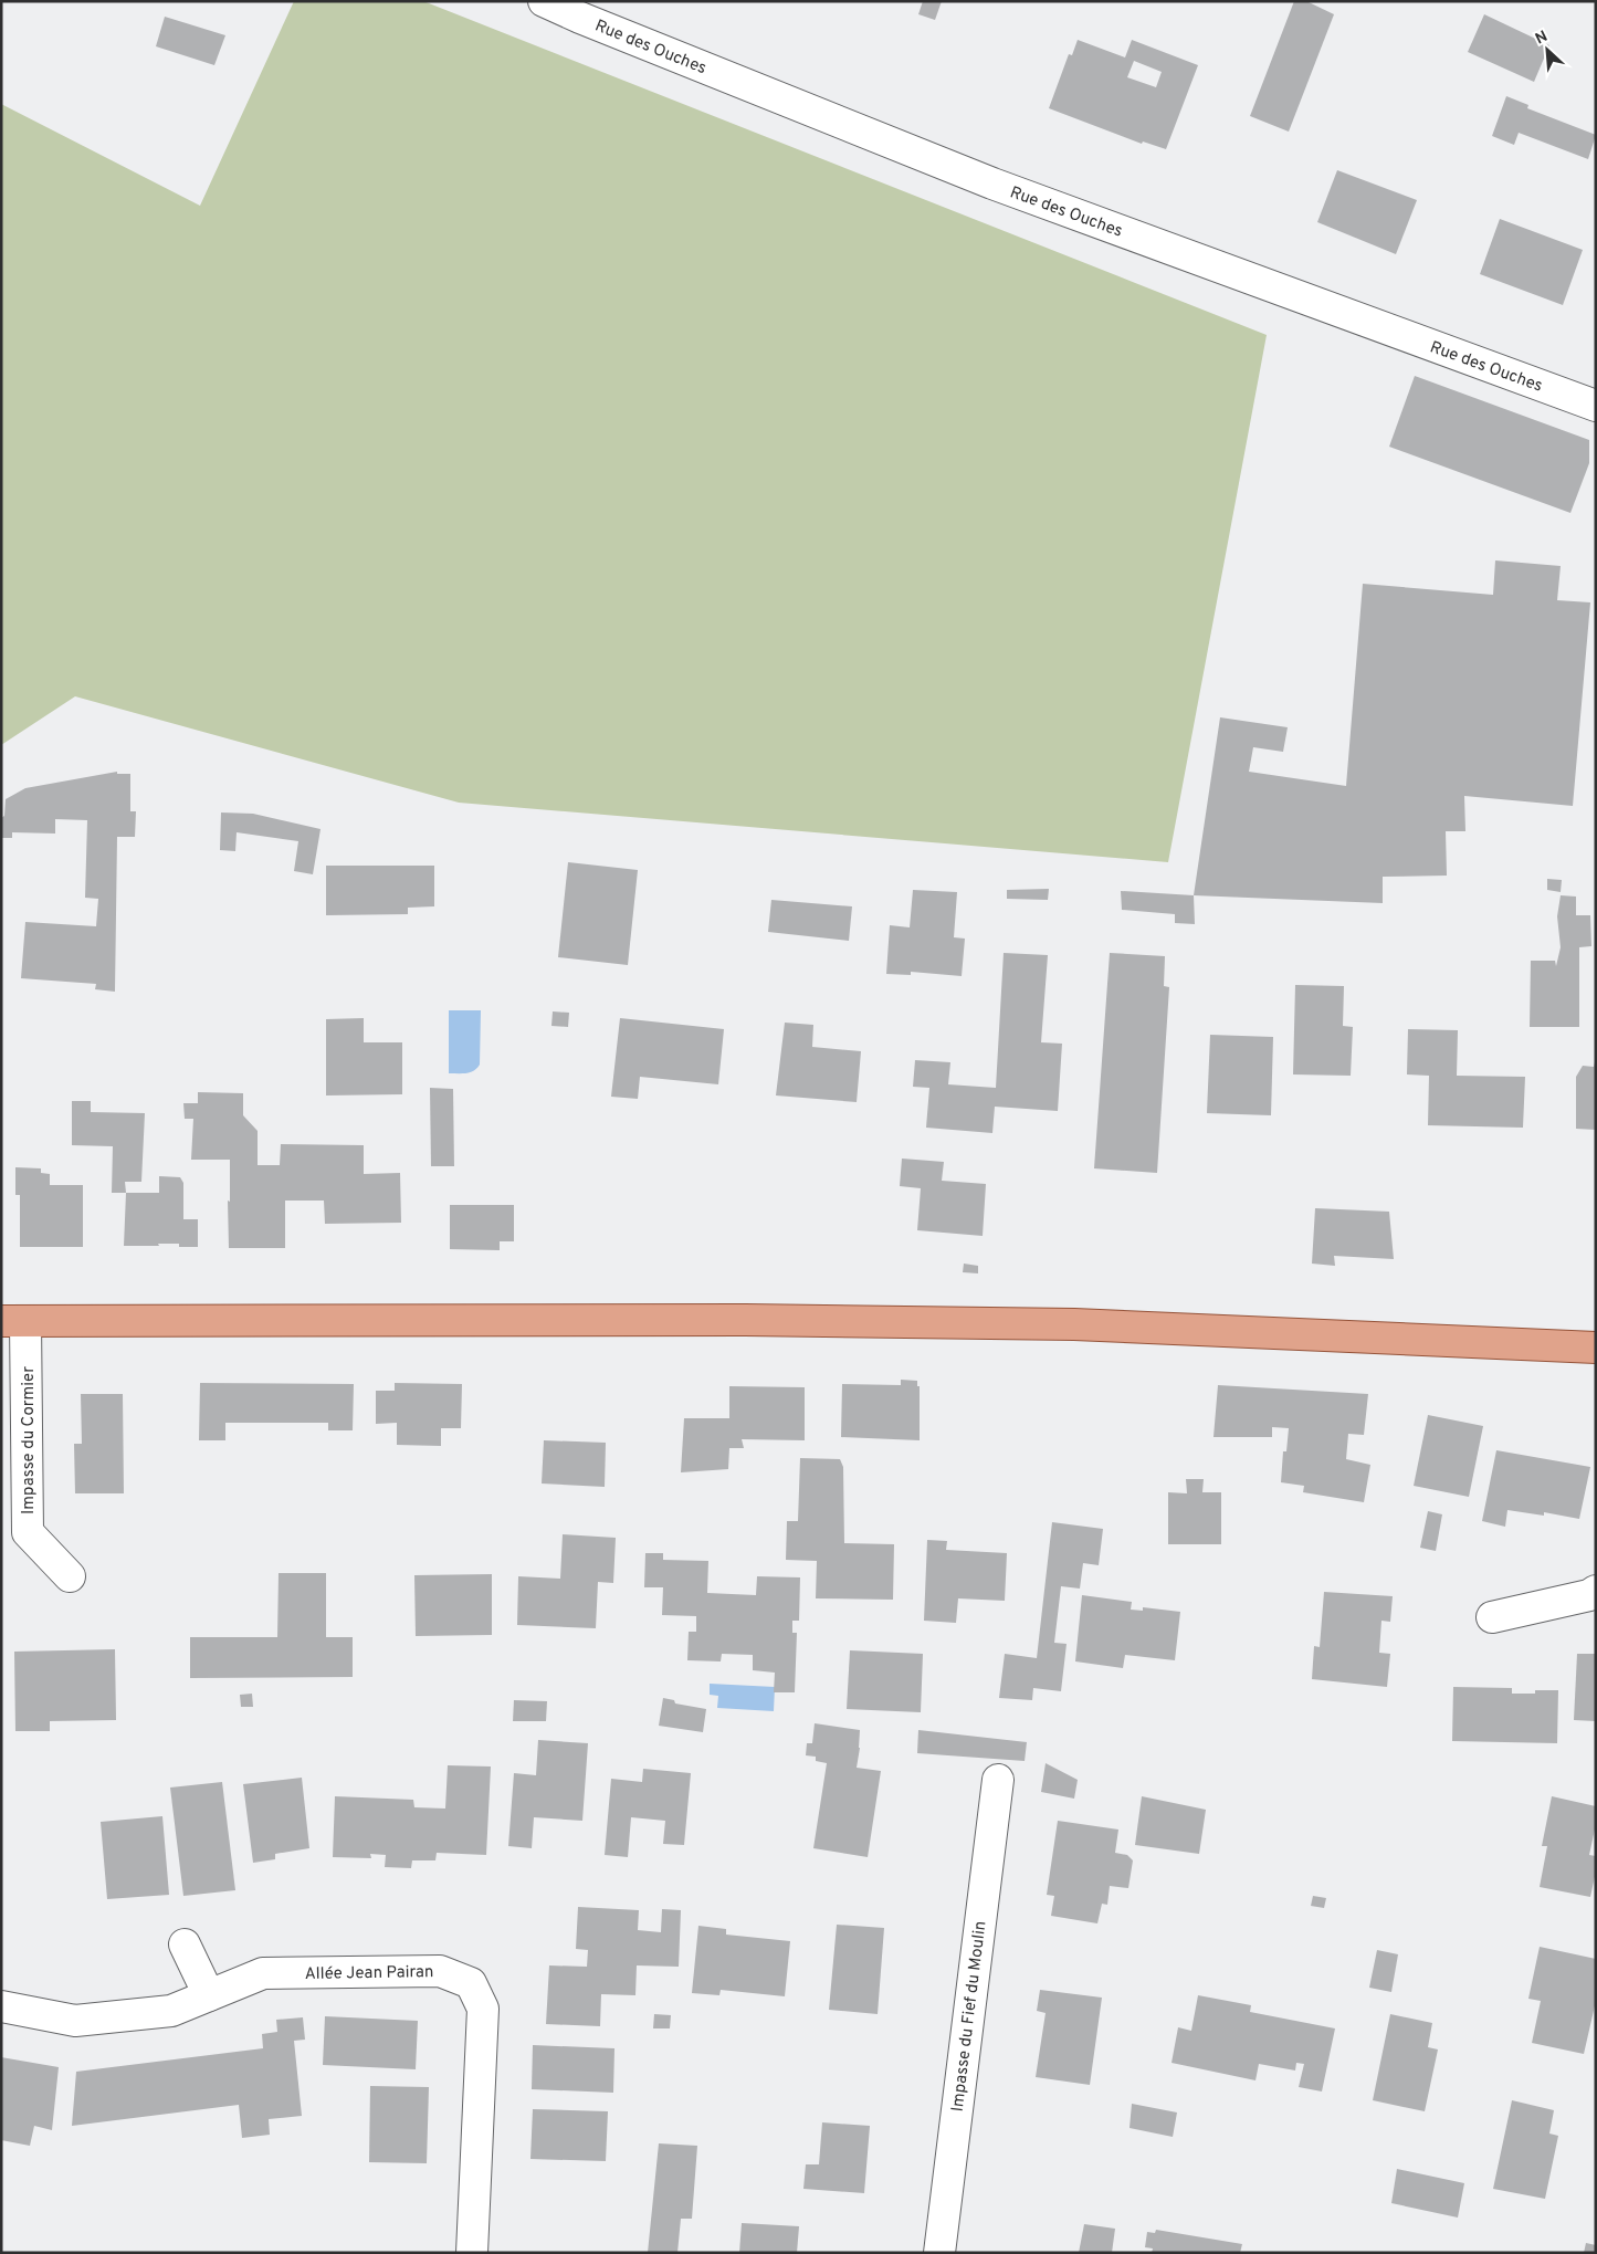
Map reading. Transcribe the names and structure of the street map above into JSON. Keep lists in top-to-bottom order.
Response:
{
  "streets": {
    "street": [
      "Rue des Ouches",
      "Impasse du Cormier",
      "Allée Jean Pairan",
      "Impasse du Fief du Moulin"
    ]
  },
  "north": "top left"
}
